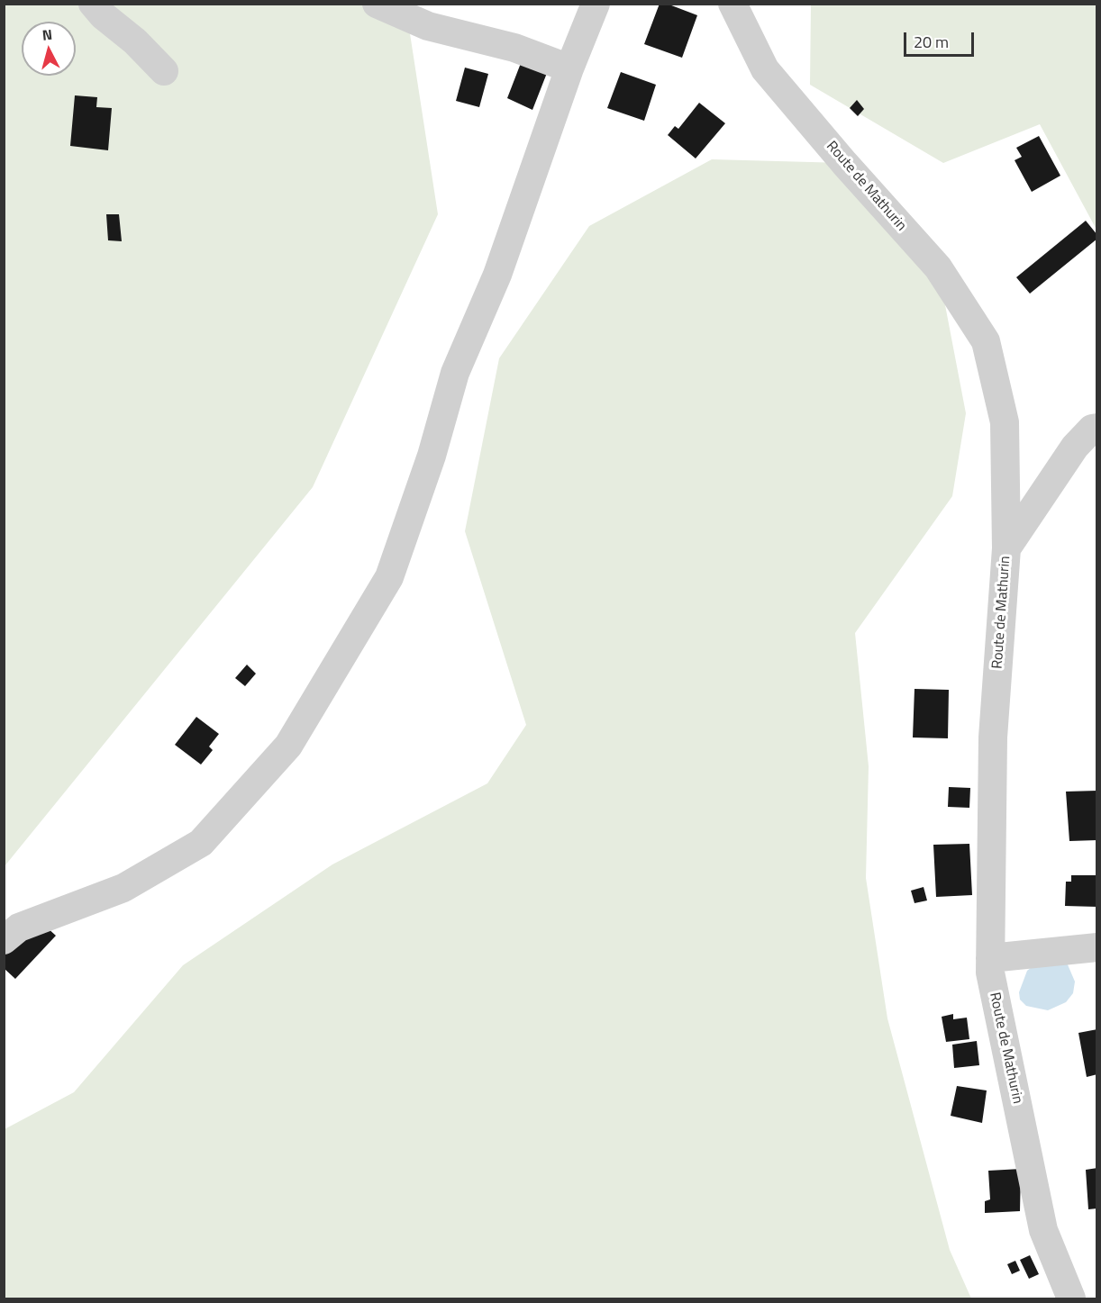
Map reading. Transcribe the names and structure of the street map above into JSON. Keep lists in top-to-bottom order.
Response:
{
  "streets": {
    "street": ["Route de Mathurin"]
  },
  "scale_bar": "20 m",
  "north": "top"
}
